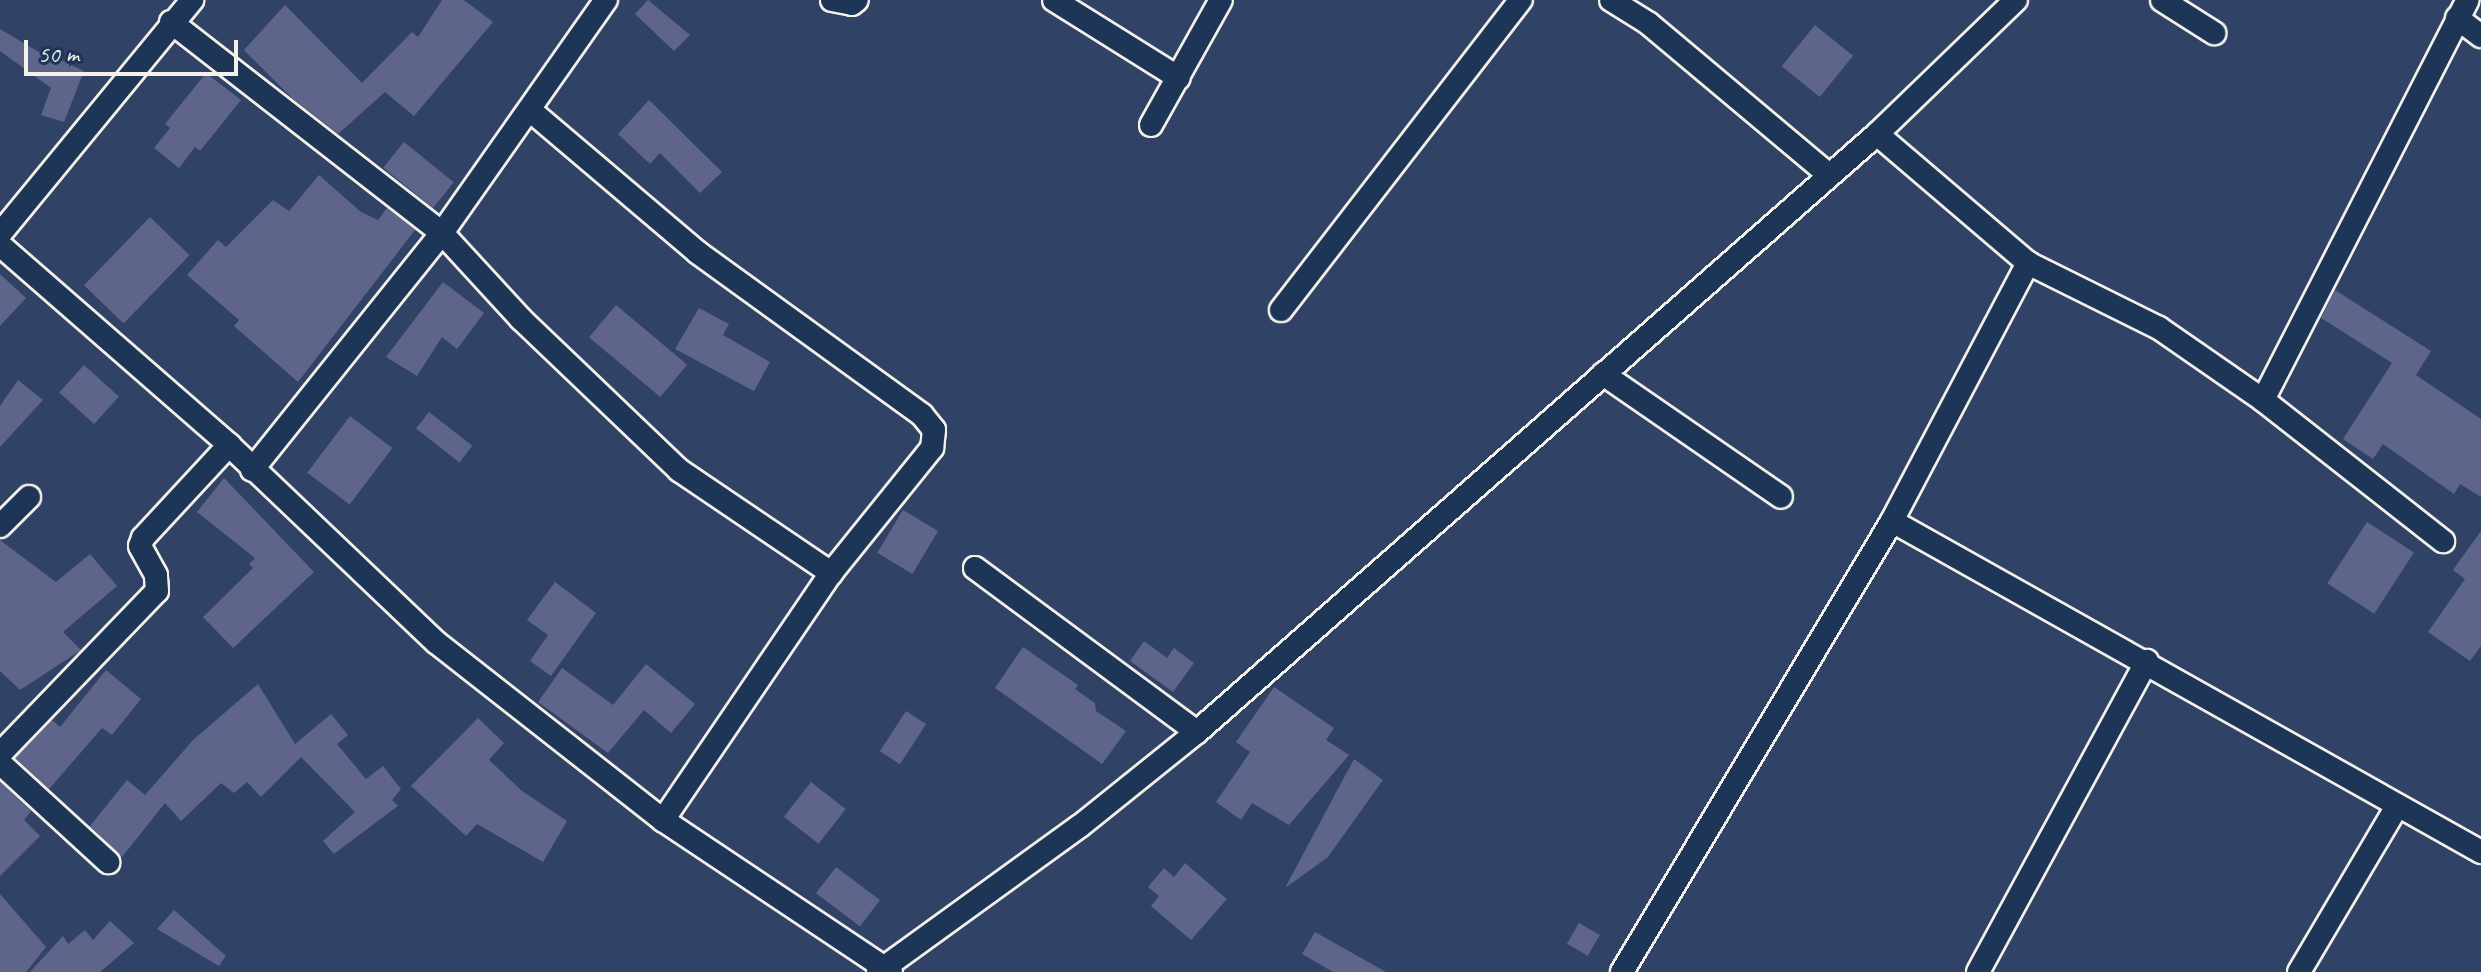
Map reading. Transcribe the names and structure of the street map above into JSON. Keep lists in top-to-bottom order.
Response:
{
  "scale_bar": "50 m"
}
